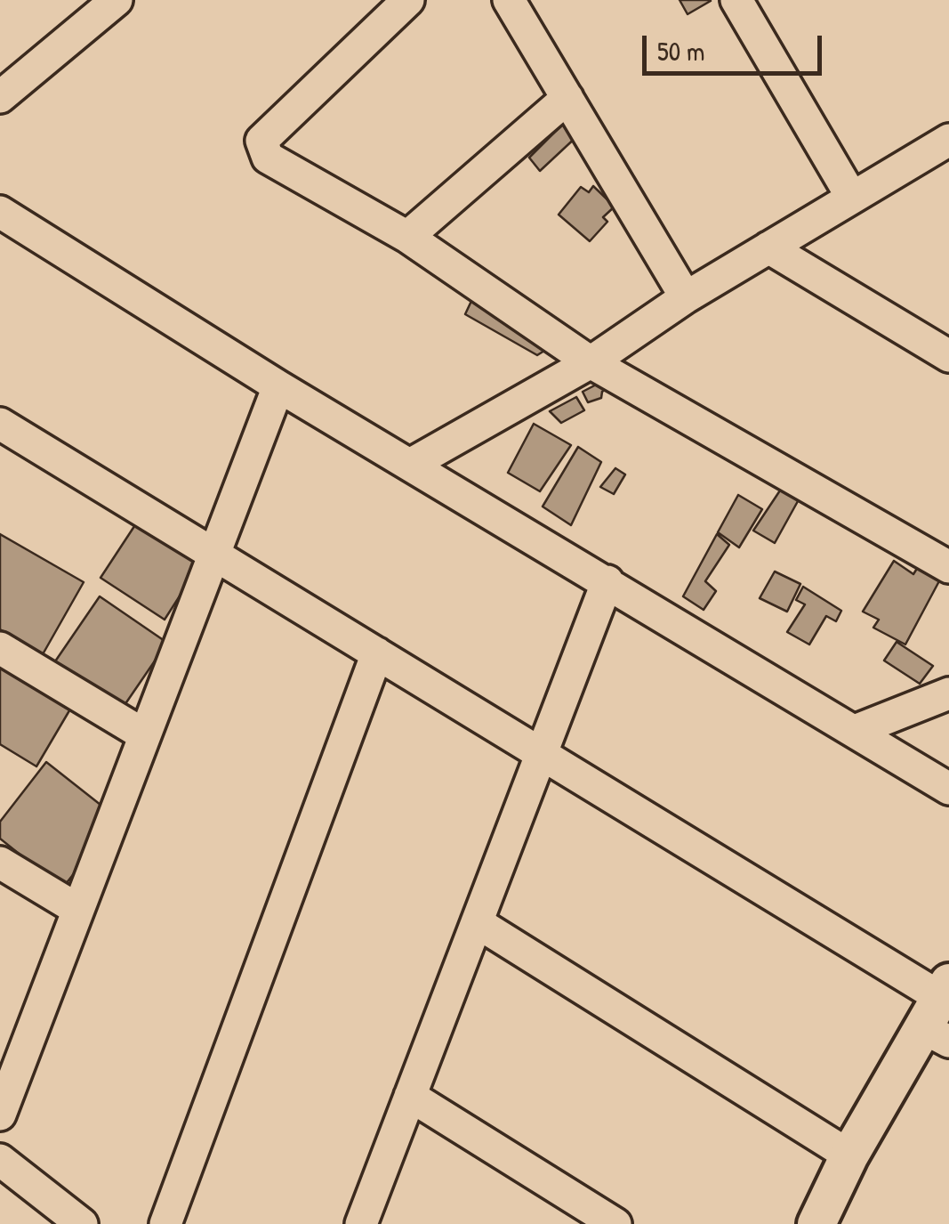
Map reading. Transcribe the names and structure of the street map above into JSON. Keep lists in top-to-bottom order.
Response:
{
  "scale_bar": "50 m"
}
